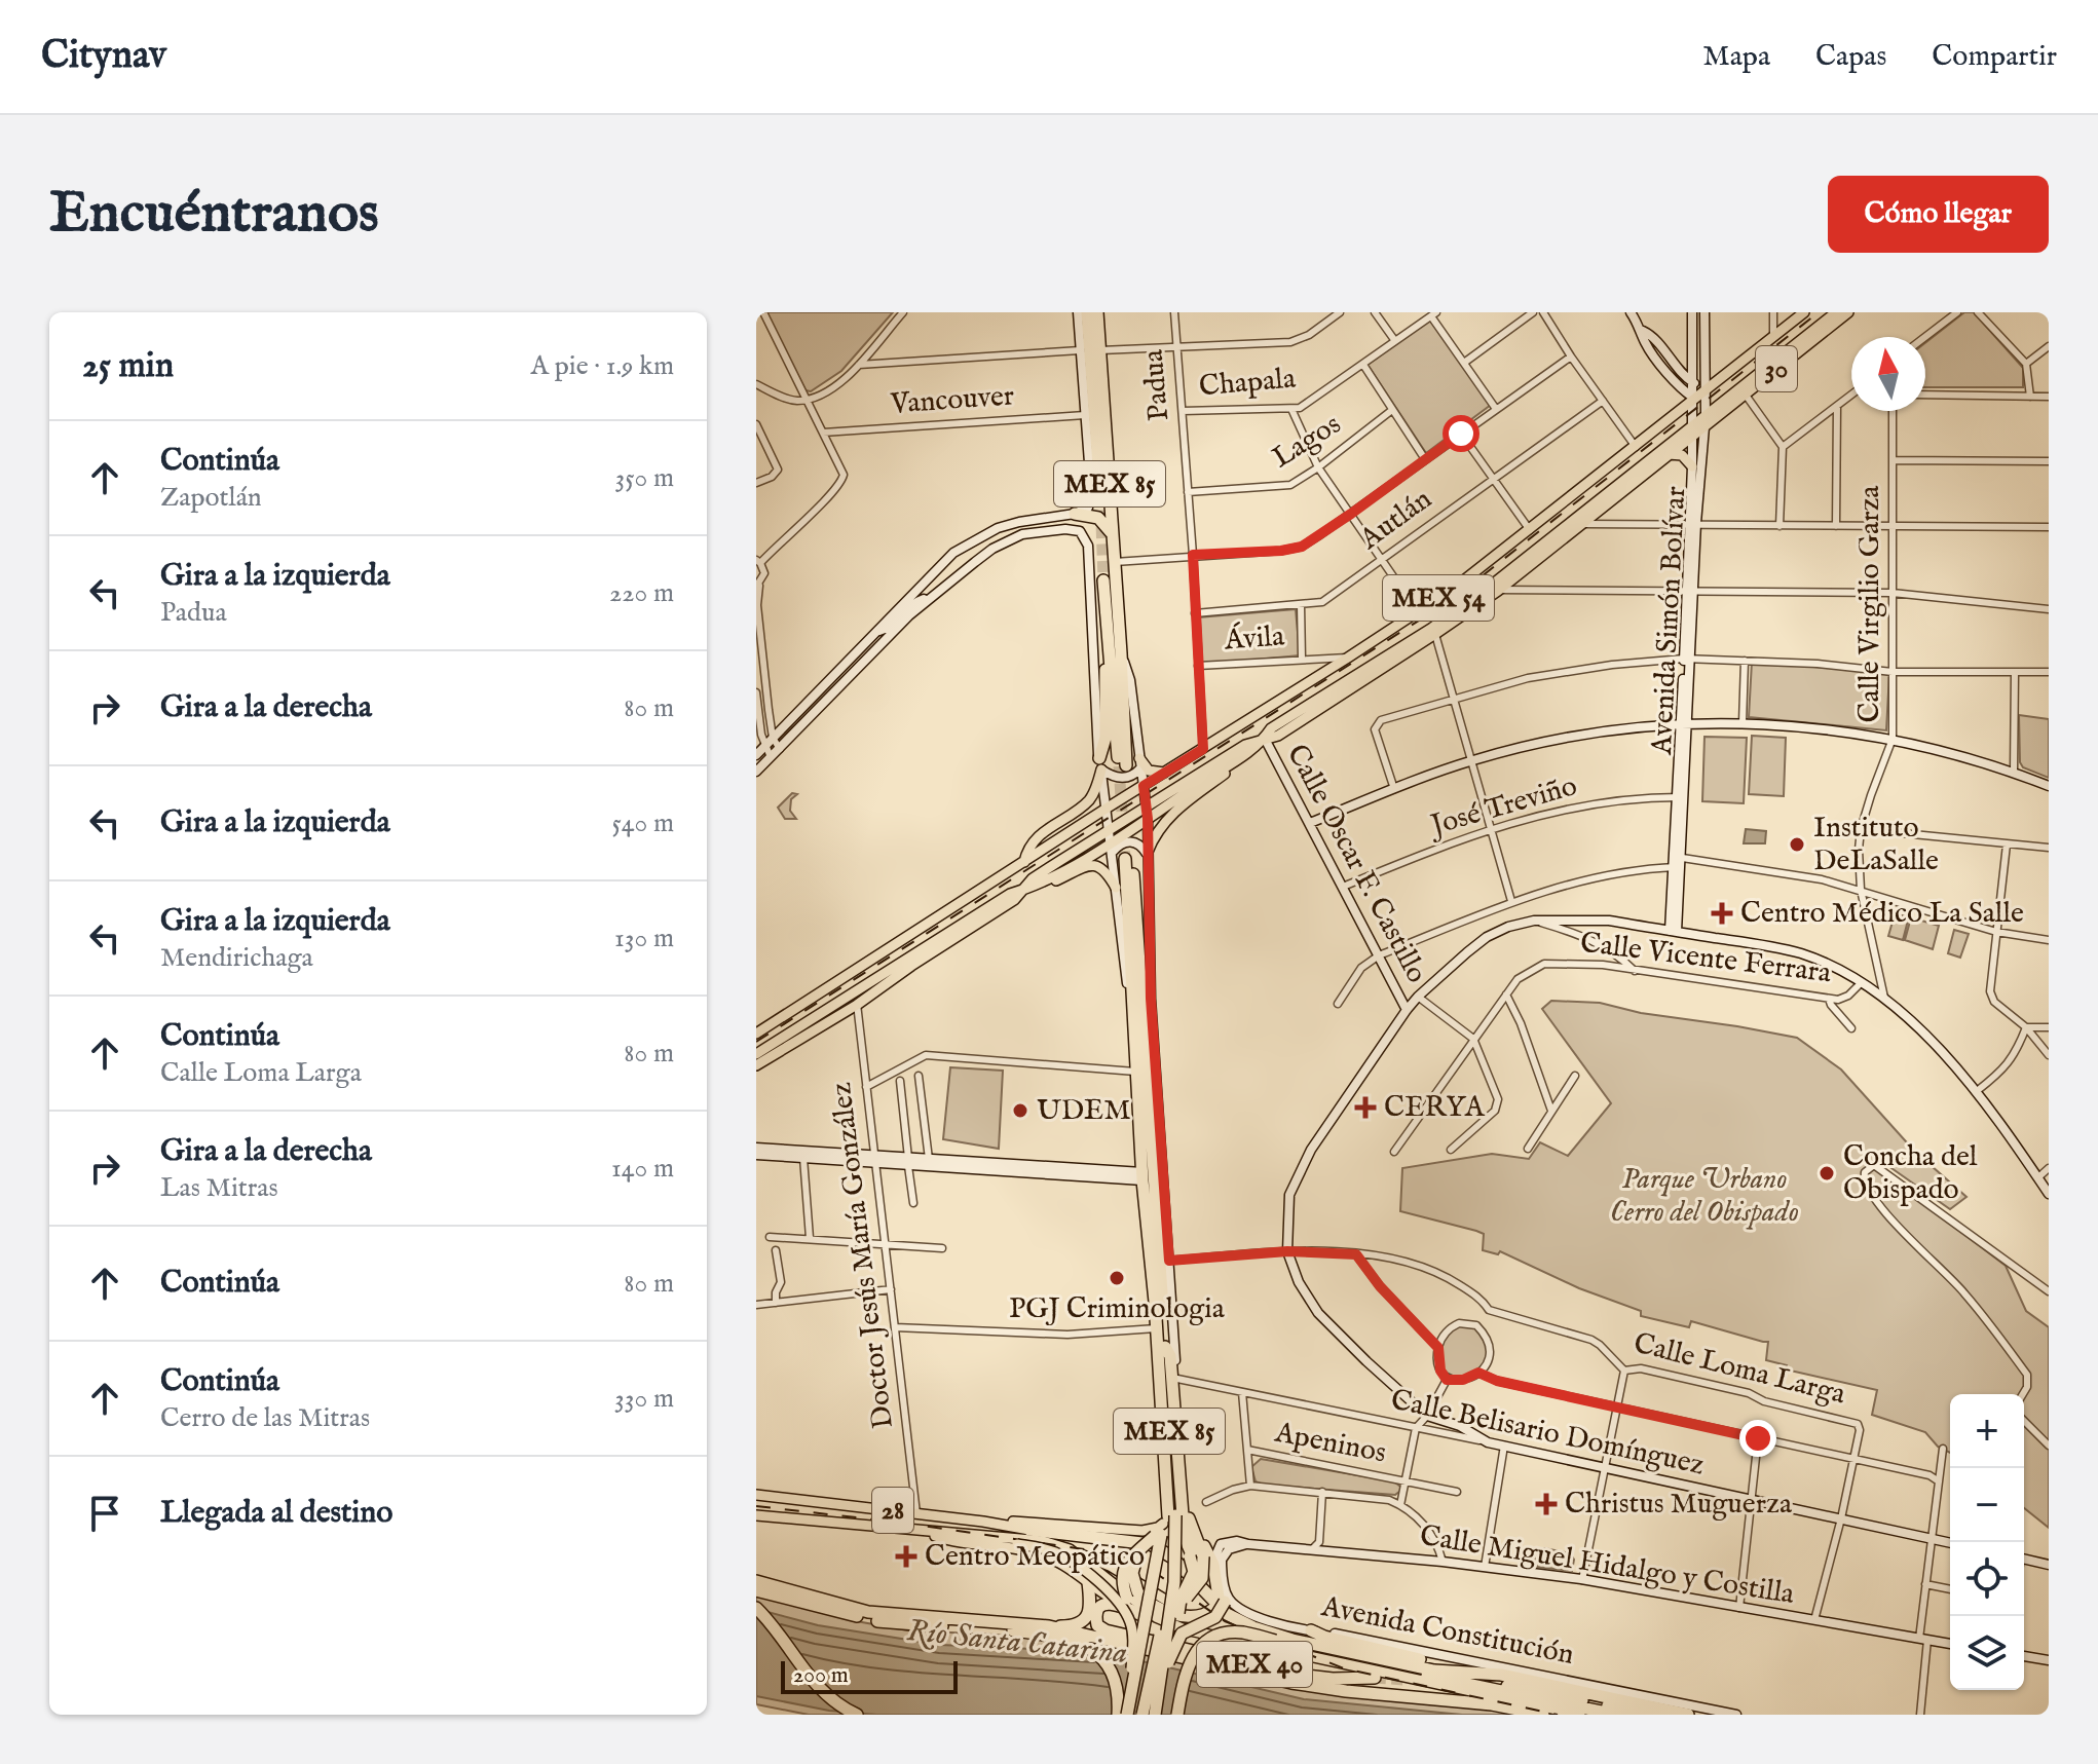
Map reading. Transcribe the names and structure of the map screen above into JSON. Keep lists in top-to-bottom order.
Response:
{
  "streets": {
    "highway": [
      "MEX 85",
      "28",
      "Avenida Constitución",
      "MEX 40"
    ],
    "main road": ["30", "MEX 54"],
    "street": [
      "Chapala",
      "Padua",
      "Vancouver",
      "Lagos",
      "Autlán",
      "Calle Virgilio Garza",
      "Avenida Simón Bolívar",
      "Ávila",
      "José Treviño",
      "Calle Oscar F. Castillo",
      "Calle Vicente Ferrara",
      "Doctor Jesús María González",
      "Calle Loma Larga",
      "Calle Belisario Domínguez",
      "Apeninos",
      "Calle Miguel Hidalgo y Costilla"
    ]
  },
  "crossings": [
    ["30", "MEX 54"],
    ["30", "Avenida Simón Bolívar"],
    ["Chapala", "Padua"],
    ["Padua", "Lagos"],
    ["Padua", "Autlán"],
    ["Padua", "MEX 54"],
    ["Padua", "Ávila"],
    ["MEX 85", "MEX 54"],
    ["MEX 85", "Calle Loma Larga"],
    ["MEX 54", "Avenida Simón Bolívar"],
    ["MEX 54", "Ávila"],
    ["MEX 54", "Calle Oscar F. Castillo"],
    ["MEX 54", "Doctor Jesús María González"],
    ["Avenida Simón Bolívar", "José Treviño"],
    ["José Treviño", "Calle Oscar F. Castillo"],
    ["Doctor Jesús María González", "28"],
    ["28", "Avenida Constitución"]
  ],
  "water": ["Río Santa Catarina"],
  "parks": ["Parque Urbano Cerro del Obispado"],
  "places": {
    "other": [
      "Instituto DeLaSalle",
      "UDEM",
      "Concha del Obispado",
      "PGJ Criminologia"
    ],
    "health": [
      "Centro Médico La Salle",
      "CERYA",
      "Christus Muguerza",
      "Centro Meopático"
    ]
  },
  "scale_bar": "200 m",
  "north": "top",
  "page": {
    "header": "Citynav",
    "nav": ["Mapa", "Capas", "Compartir"],
    "buttons": "Cómo llegar",
    "title": "Encuéntranos",
    "heading": ["25 min", "A pie · 1.9 km"],
    "list": [
      ["Continúa", "Zapotlán", "350 m"],
      ["Gira a la izquierda", "Padua", "220 m"],
      ["Gira a la derecha", "80 m"],
      ["Gira a la izquierda", "540 m"],
      ["Gira a la izquierda", "Mendirichaga", "130 m"],
      ["Continúa", "Calle Loma Larga", "80 m"],
      ["Gira a la derecha", "Las Mitras", "140 m"],
      ["Continúa", "80 m"],
      ["Continúa", "Cerro de las Mitras", "330 m"],
      "Llegada al destino"
    ],
    "map_buttons": ["+", "−"],
    "scale": "200 m"
  }
}
